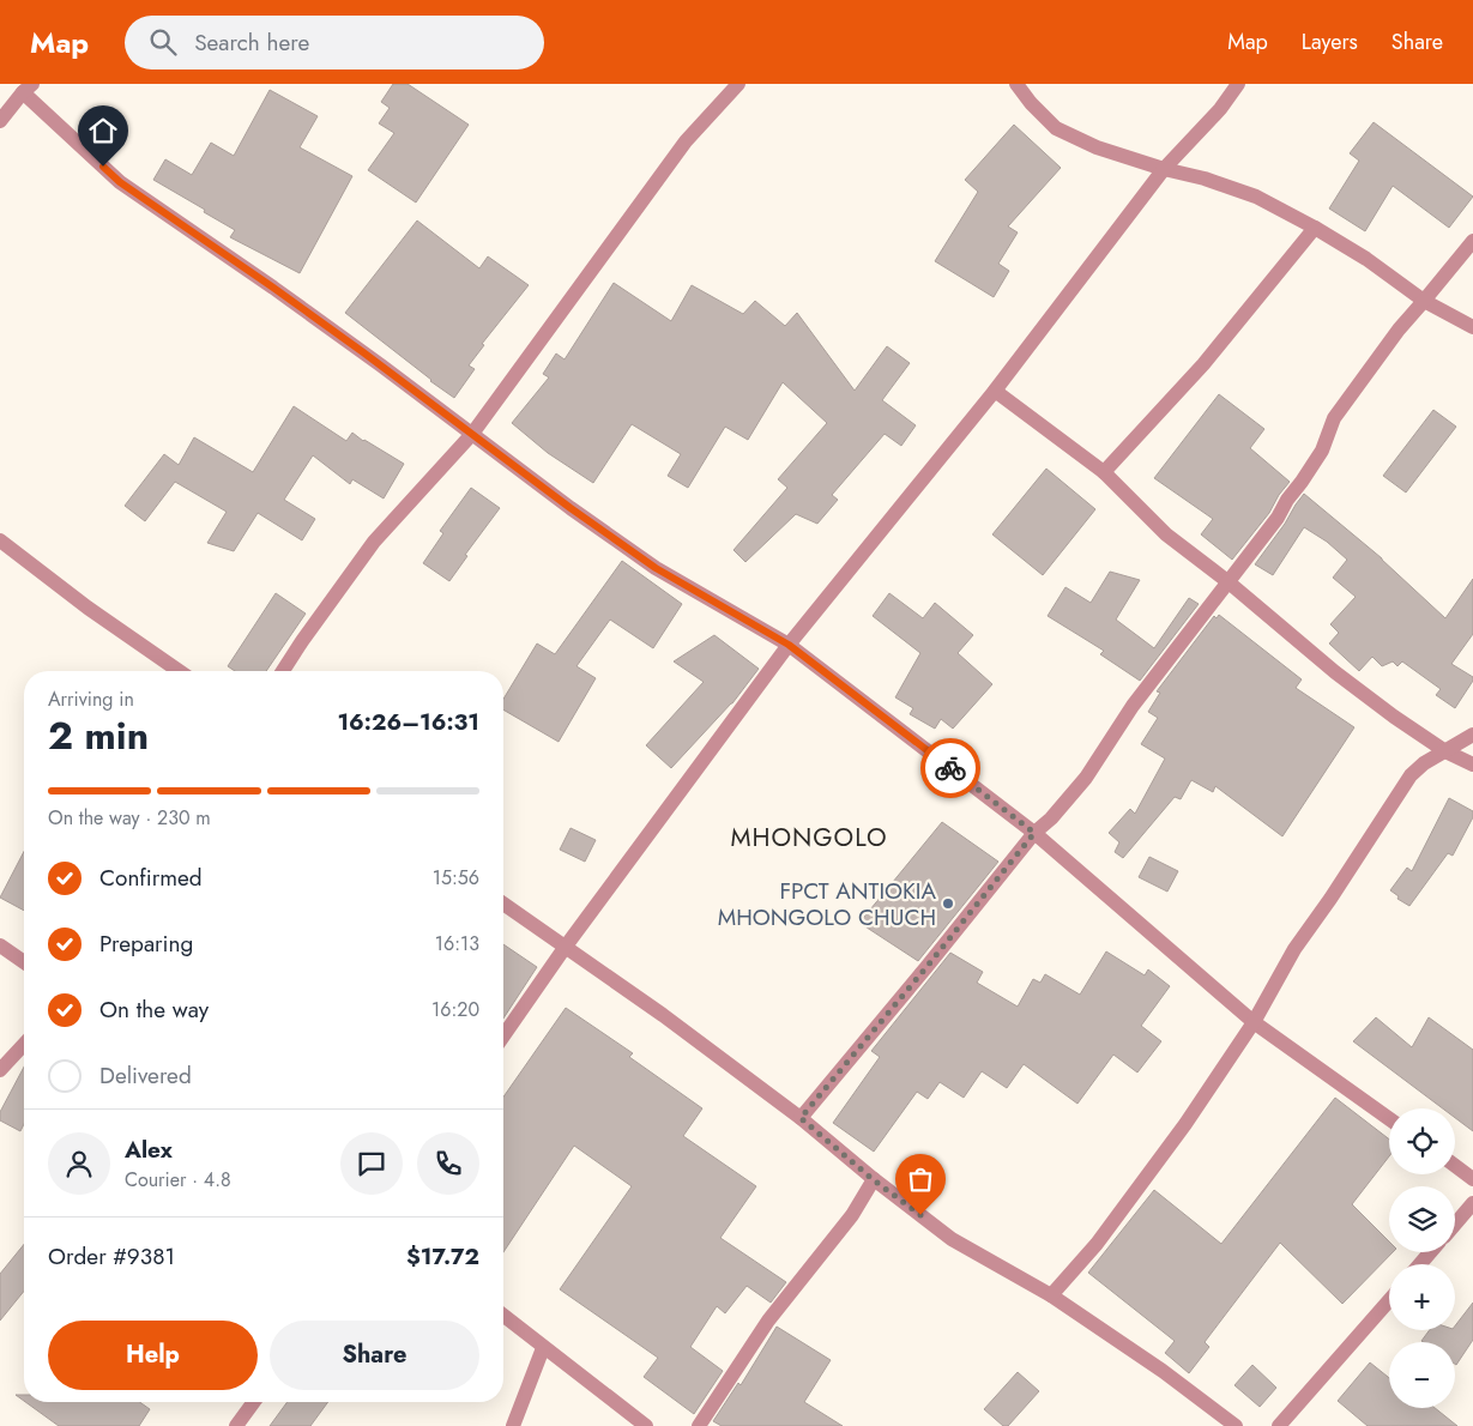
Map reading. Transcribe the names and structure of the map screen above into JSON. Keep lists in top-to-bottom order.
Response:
{
  "districts": ["MHONGOLO"],
  "places": ["FPCT ANTIOKIA MHONGOLO CHUCH"],
  "page": {
    "header": "Map",
    "search": "Search here",
    "nav": ["Map", "Layers", "Share"],
    "heading": ["2 min", "Arriving in", "16:26–16:31"],
    "panel": [
      "Alex",
      "Courier · 4.8",
      "Order #9381",
      "$17.72"
    ],
    "bar": "On the way · 230 m",
    "list": [
      ["Confirmed", "15:56"],
      ["Preparing", "16:13"],
      ["On the way", "16:20"],
      "Delivered"
    ],
    "map_buttons": ["+", "−"],
    "buttons": ["Help", "Share"]
  }
}
